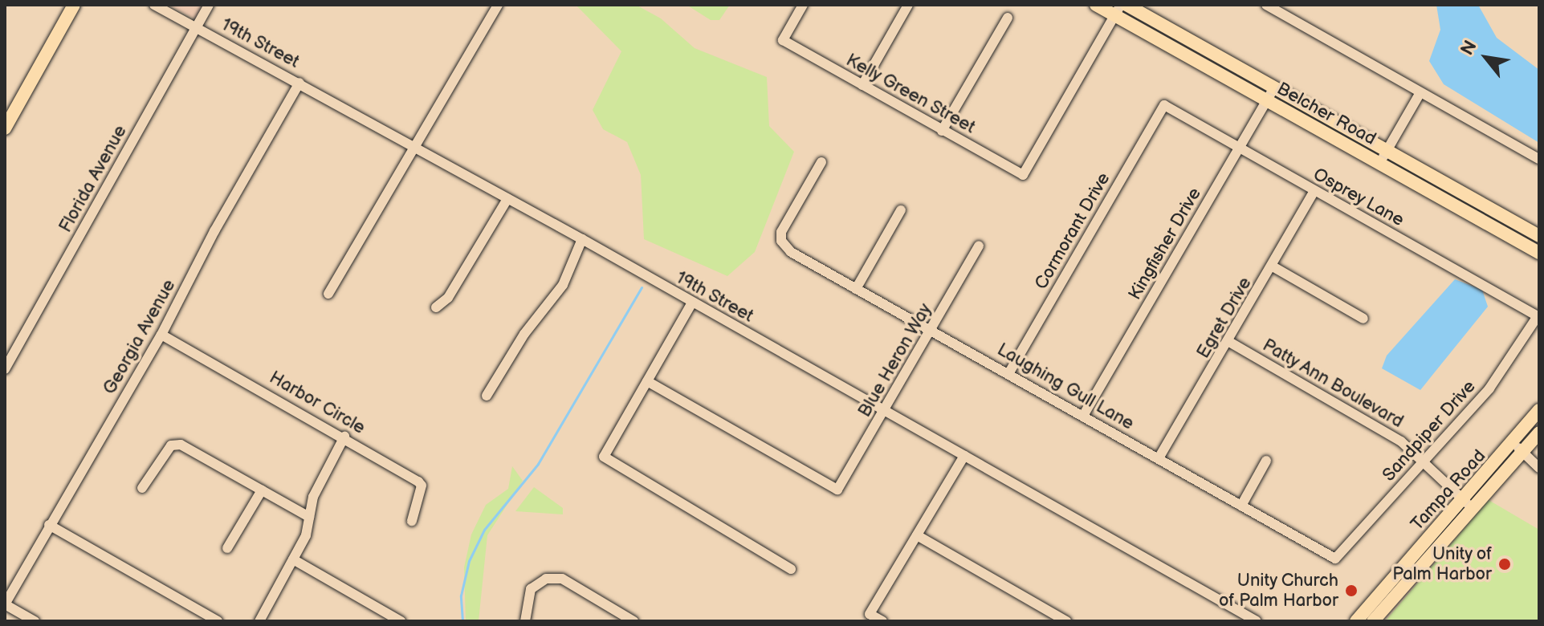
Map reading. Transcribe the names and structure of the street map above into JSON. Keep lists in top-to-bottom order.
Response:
{
  "streets": {
    "main road": ["Belcher Road", "Tampa Road"],
    "street": [
      "19th Street",
      "Kelly Green Street",
      "Florida Avenue",
      "Osprey Lane",
      "Cormorant Drive",
      "Kingfisher Drive",
      "Egret Drive",
      "Georgia Avenue",
      "Blue Heron Way",
      "Patty Ann Boulevard",
      "Laughing Gull Lane",
      "Harbor Circle",
      "Sandpiper Drive"
    ]
  },
  "crossings": [
    ["19th Street", "Florida Avenue"],
    ["19th Street", "Georgia Avenue"],
    ["19th Street", "Blue Heron Way"],
    ["Kelly Green Street", "Belcher Road"],
    ["Belcher Road", "Kingfisher Drive"],
    ["Osprey Lane", "Cormorant Drive"],
    ["Osprey Lane", "Kingfisher Drive"],
    ["Osprey Lane", "Egret Drive"],
    ["Osprey Lane", "Sandpiper Drive"],
    ["Cormorant Drive", "Laughing Gull Lane"],
    ["Kingfisher Drive", "Laughing Gull Lane"],
    ["Egret Drive", "Patty Ann Boulevard"],
    ["Egret Drive", "Laughing Gull Lane"],
    ["Georgia Avenue", "Harbor Circle"],
    ["Blue Heron Way", "Laughing Gull Lane"],
    ["Patty Ann Boulevard", "Sandpiper Drive"],
    ["Patty Ann Boulevard", "Tampa Road"],
    ["Laughing Gull Lane", "Sandpiper Drive"]
  ],
  "places": ["Unity of Palm Harbor", "Unity Church of Palm Harbor"],
  "north": "top left"
}
